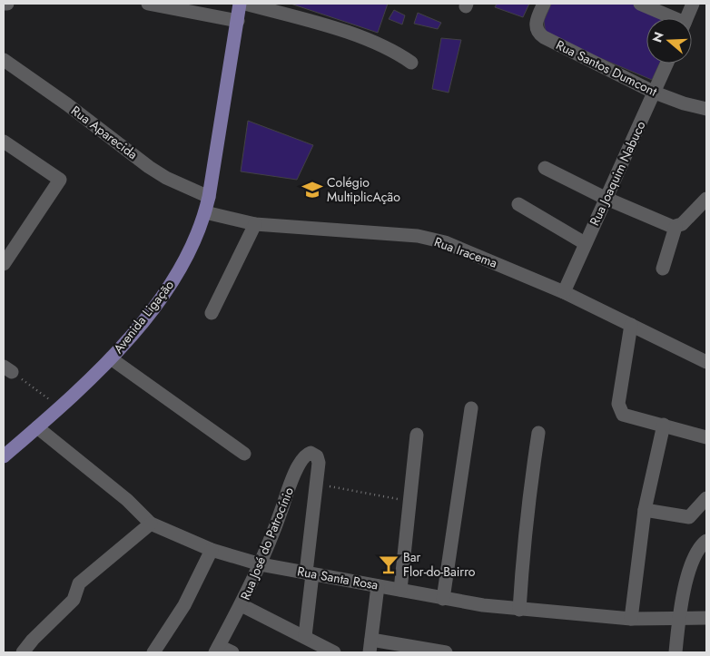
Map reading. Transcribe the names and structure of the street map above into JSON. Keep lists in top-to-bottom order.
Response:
{
  "streets": {
    "main road": ["Avenida Ligação"],
    "street": [
      "Rua Santos Dumcont",
      "Rua Aparecida",
      "Rua Joaquim Nabuco",
      "Rua Iracema",
      "Rua José do Patrocínio",
      "Rua Santa Rosa"
    ]
  },
  "crossings": [
    ["Rua Santos Dumcont", "Rua Joaquim Nabuco"],
    ["Rua Aparecida", "Avenida Ligação"],
    ["Rua Joaquim Nabuco", "Rua Iracema"],
    ["Rua Iracema", "Avenida Ligação"],
    ["Avenida Ligação", "Rua Santa Rosa"],
    ["Rua José do Patrocínio", "Rua Santa Rosa"]
  ],
  "places": {
    "school or university": ["Colégio MultiplicAção"],
    "bar": ["Bar Flor-do-Bairro"]
  },
  "north": "left"
}
